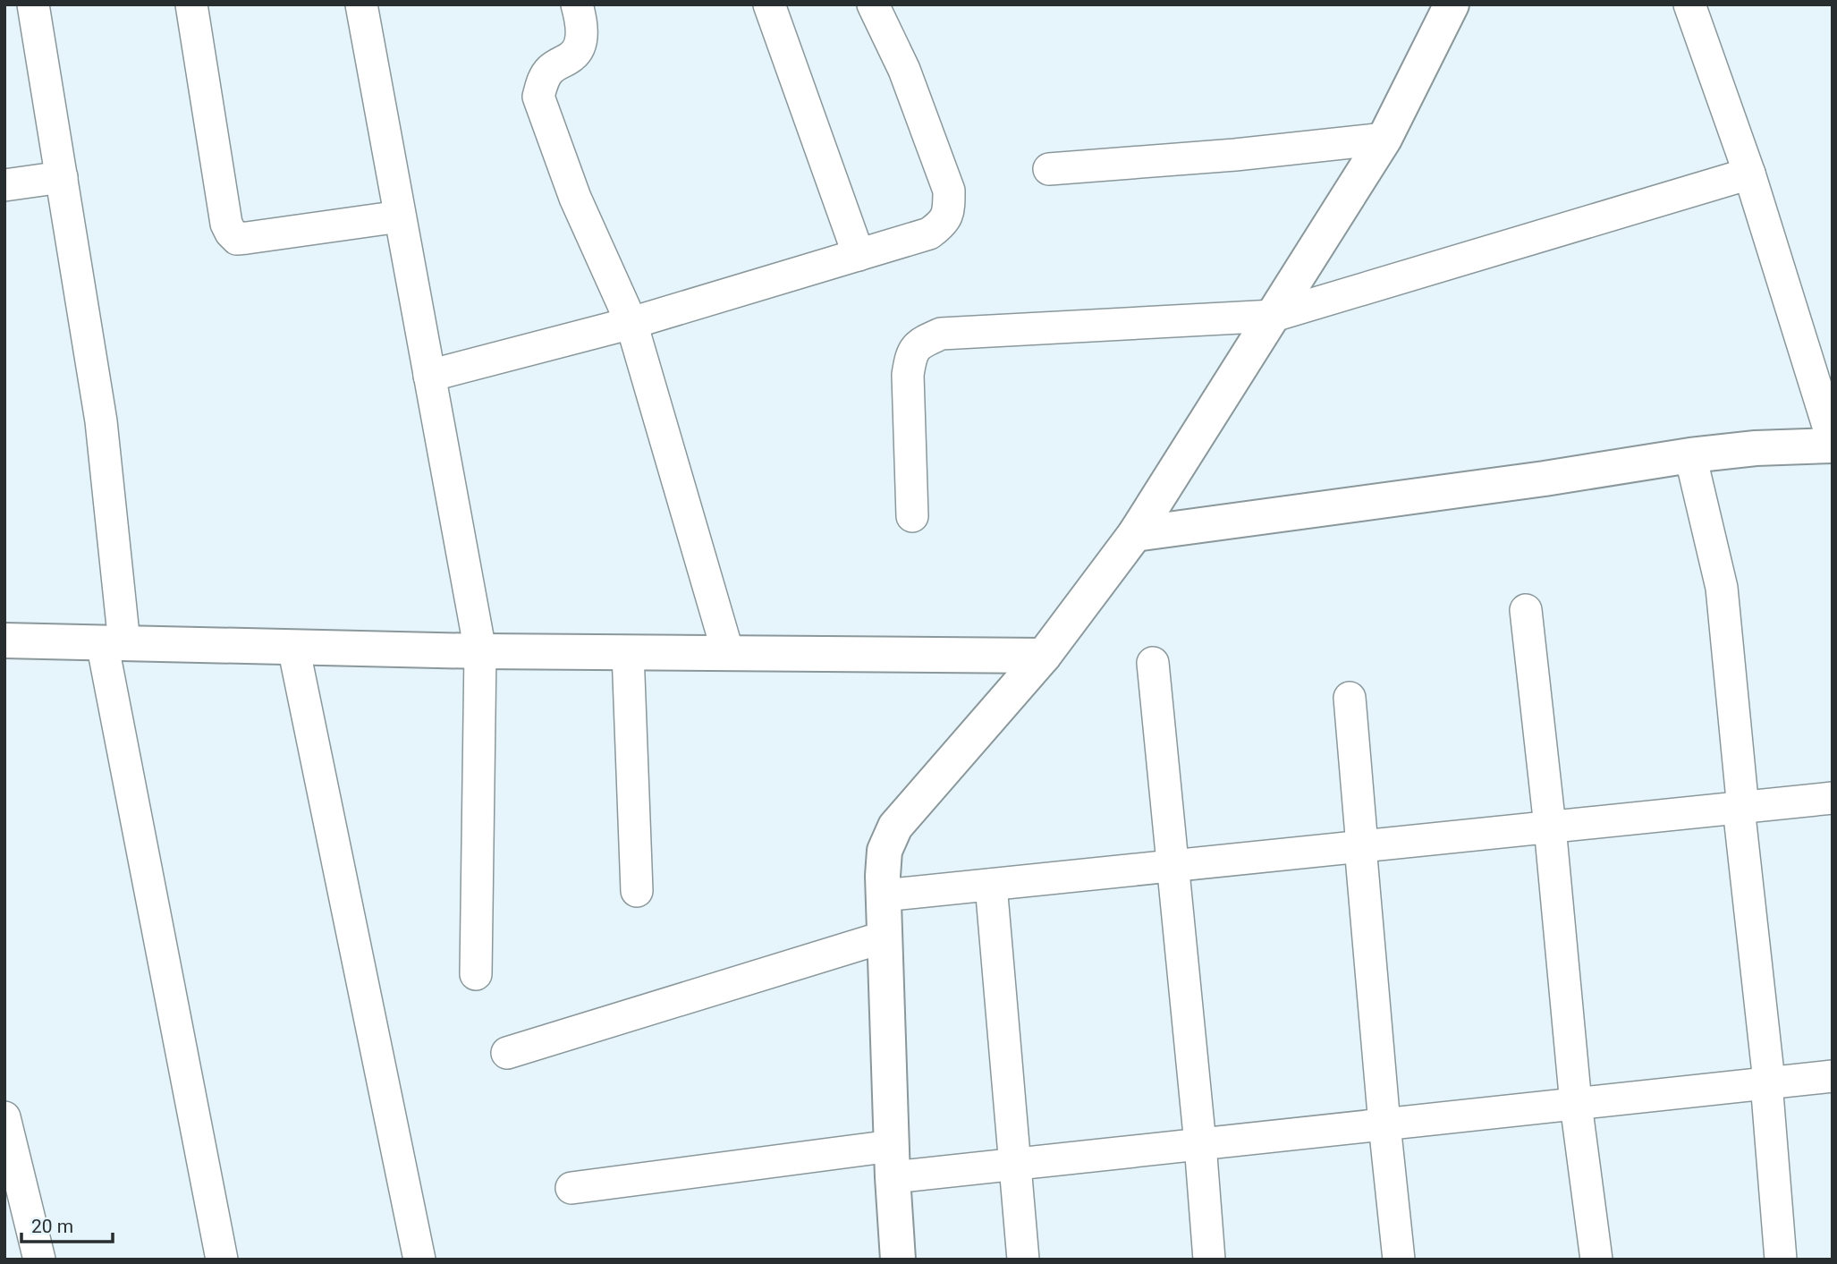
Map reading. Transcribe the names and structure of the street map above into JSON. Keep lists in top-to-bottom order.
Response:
{
  "scale_bar": "20 m"
}
